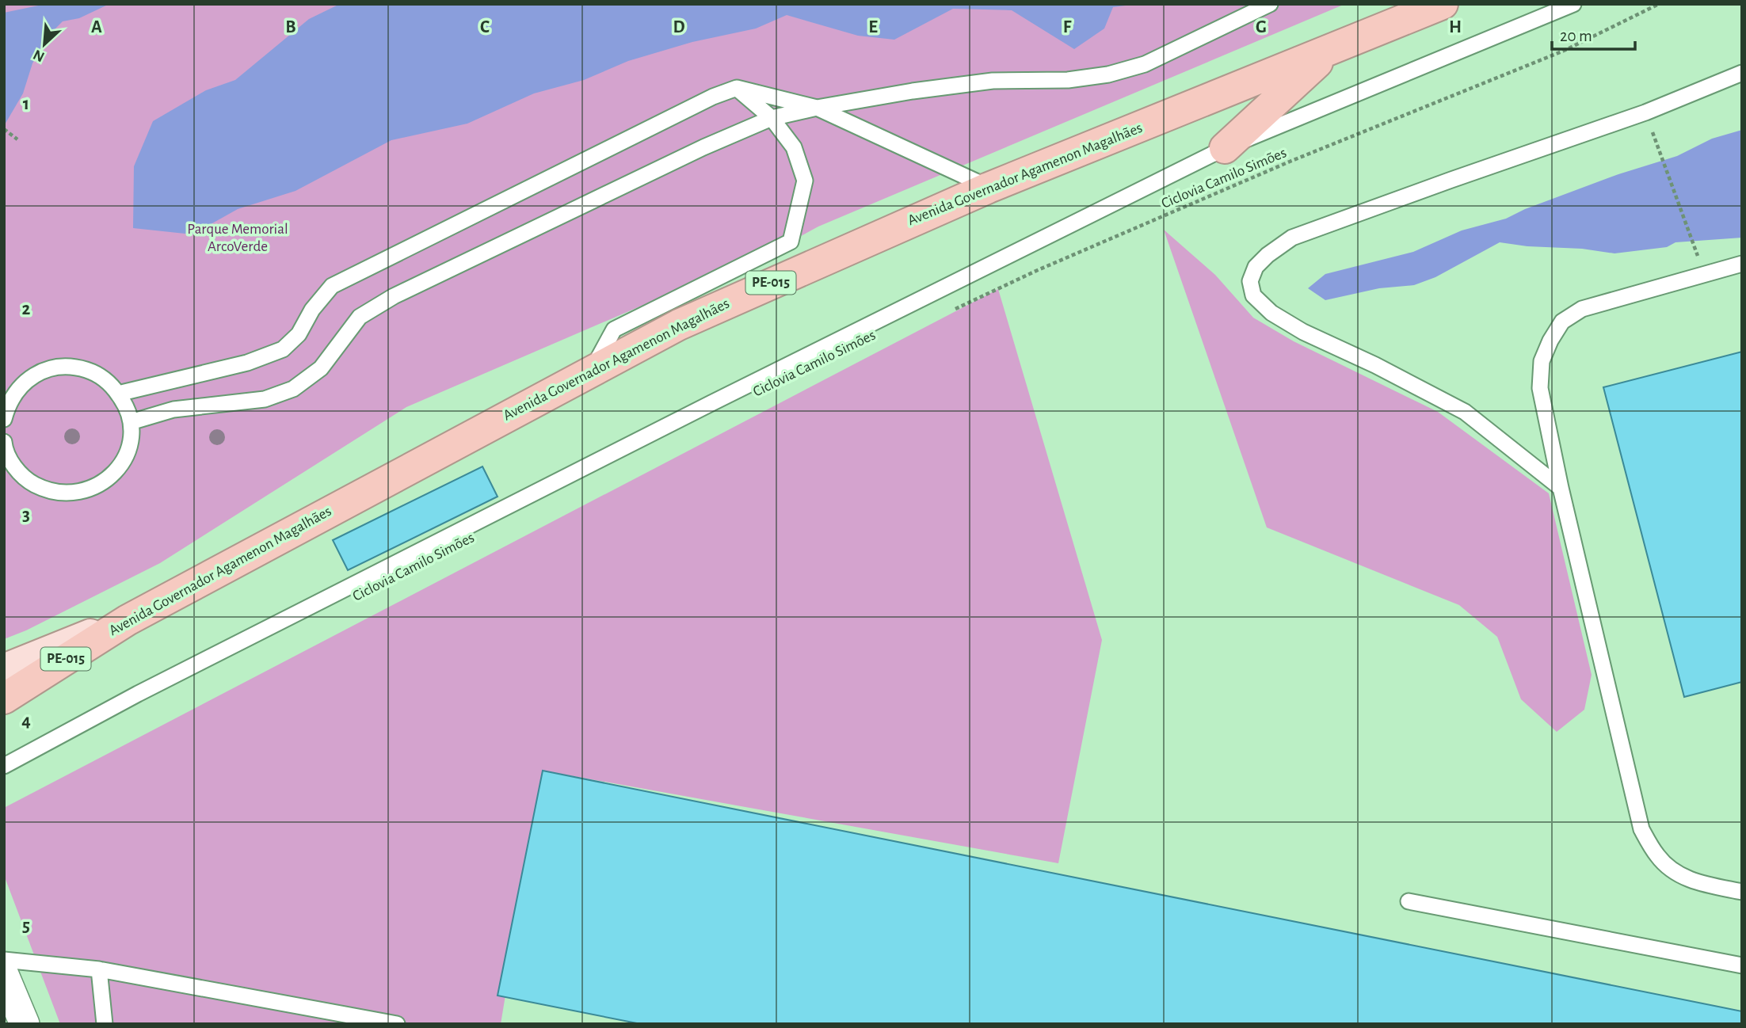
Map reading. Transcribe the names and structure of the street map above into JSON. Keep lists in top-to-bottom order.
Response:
{
  "streets": {
    "highway": ["Avenida Governador Agamenon Magalhães", "PE-015"],
    "path": ["Ciclovia Camilo Simões"]
  },
  "parks": ["Parque Memorial ArcoVerde"],
  "scale_bar": "20 m",
  "north": "bottom left",
  "grid": {
    "columns": [
      "A",
      "B",
      "C",
      "D",
      "E",
      "F",
      "G",
      "H"
    ],
    "rows": [
      "1",
      "2",
      "3",
      "4",
      "5"
    ]
  }
}
